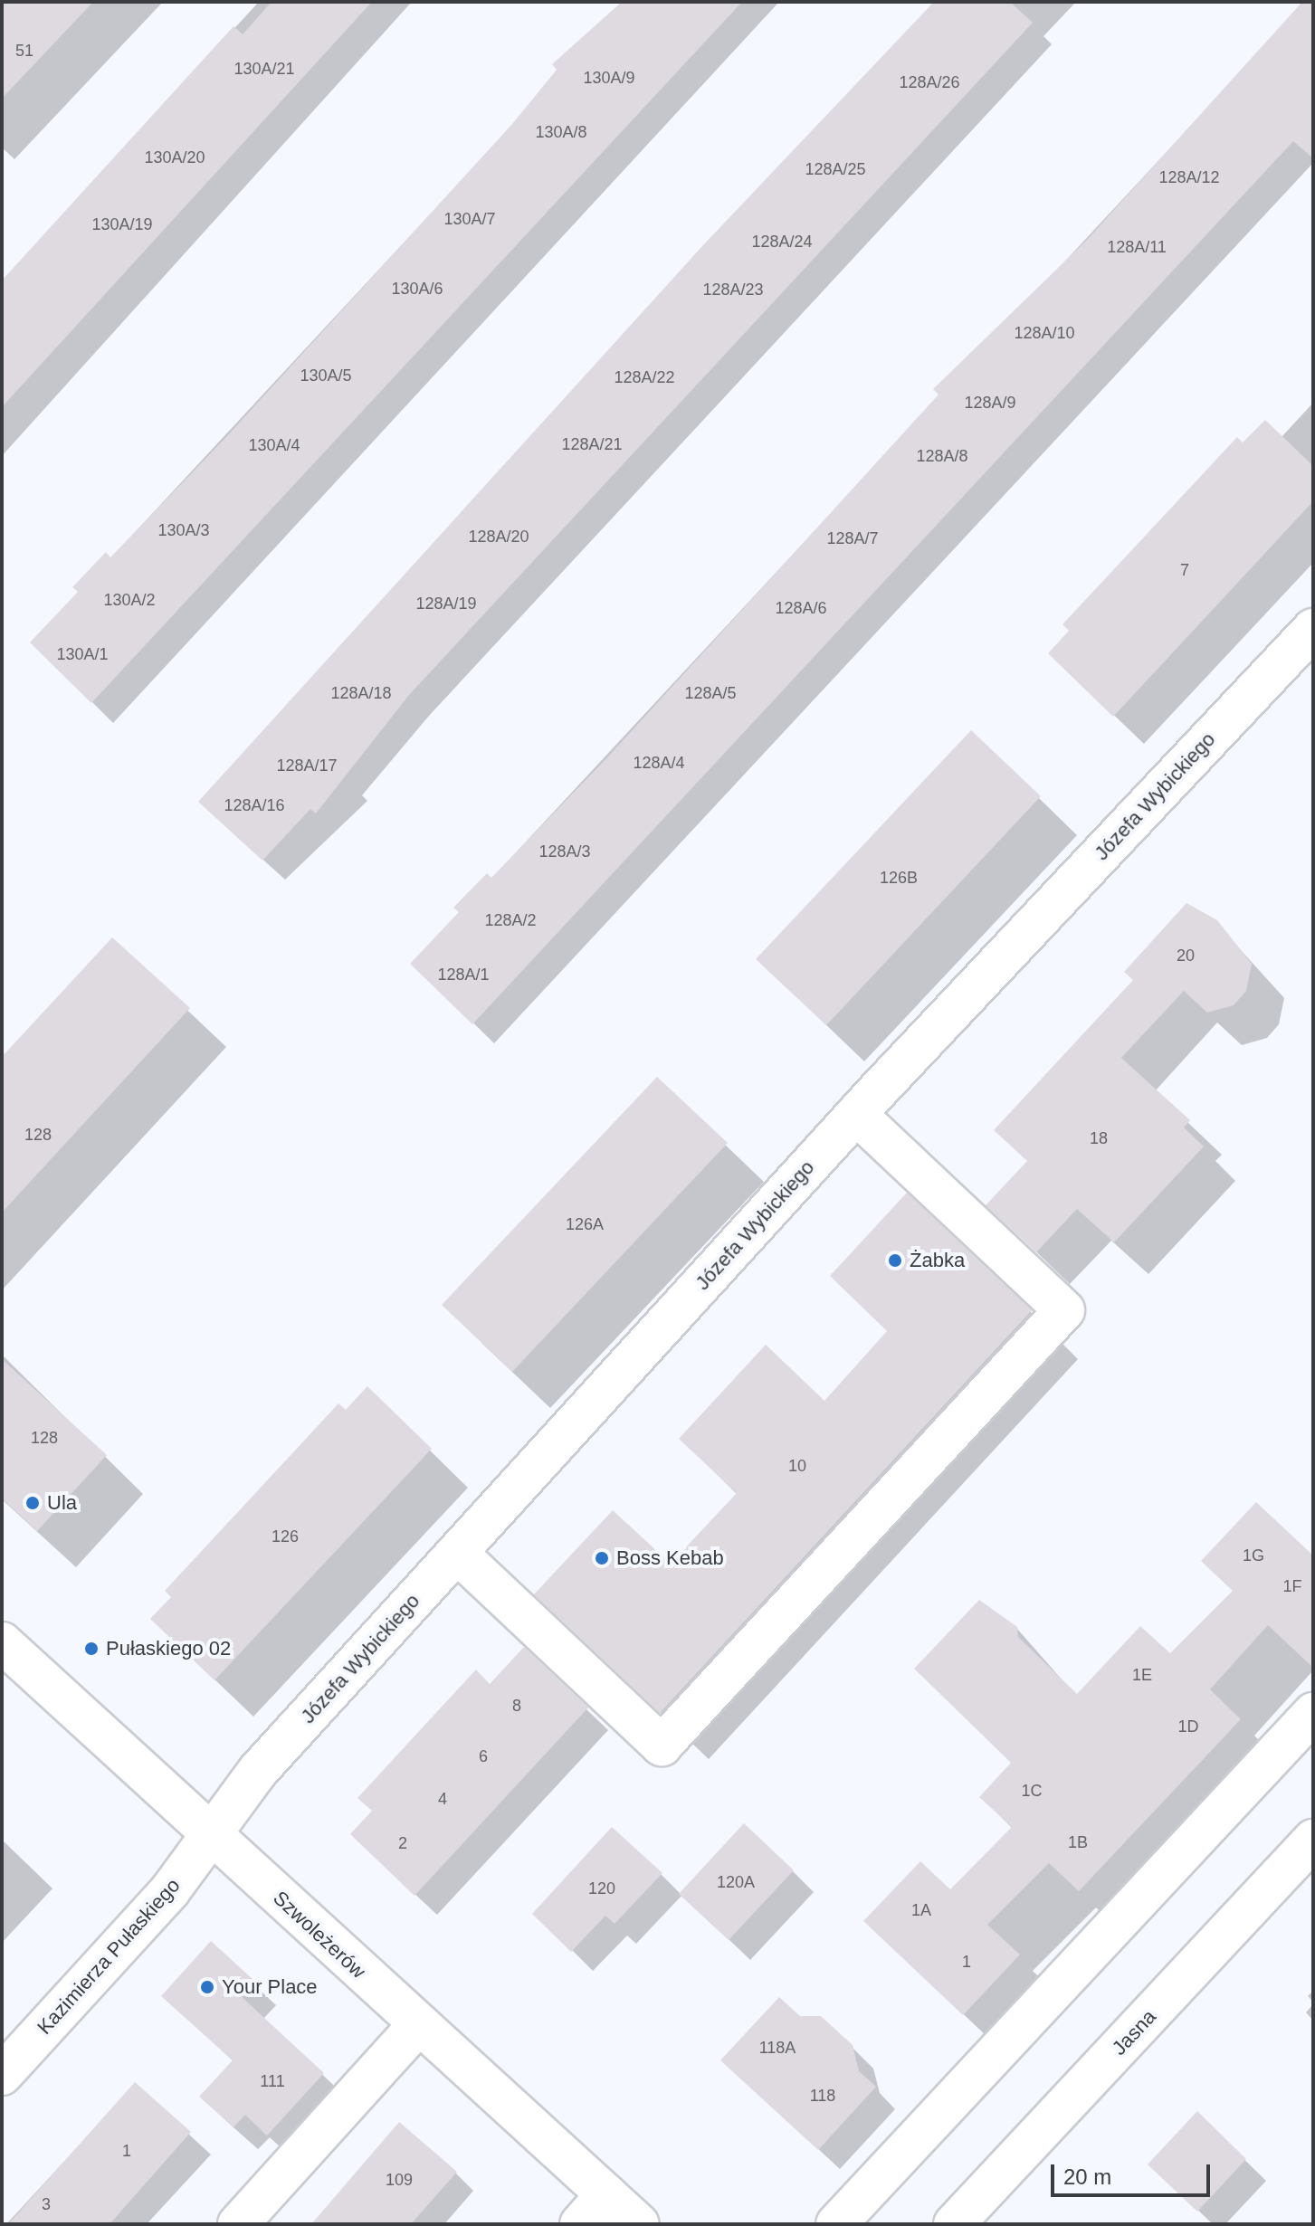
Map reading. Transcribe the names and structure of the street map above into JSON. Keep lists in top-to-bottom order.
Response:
{
  "streets": {
    "street": [
      "Józefa Wybickiego",
      "Szwoleżerów",
      "Kazimierza Pułaskiego",
      "Jasna"
    ]
  },
  "crossings": [
    ["Józefa Wybickiego", "Szwoleżerów"],
    ["Józefa Wybickiego", "Kazimierza Pułaskiego"],
    ["Szwoleżerów", "Kazimierza Pułaskiego"]
  ],
  "places": [
    "Żabka",
    "Ula",
    "Boss Kebab",
    "Pułaskiego 02",
    "Your Place"
  ],
  "house_numbers": [
    "51",
    "130A/21",
    "130A/9",
    "128A/26",
    "130A/8",
    "130A/20",
    "128A/25",
    "128A/12",
    "130A/7",
    "130A/19",
    "128A/24",
    "128A/11",
    "130A/6",
    "128A/23",
    "128A/10",
    "130A/5",
    "128A/22",
    "128A/9",
    "128A/21",
    "130A/4",
    "128A/8",
    "130A/3",
    "128A/20",
    "128A/7",
    "7",
    "130A/2",
    "128A/19",
    "128A/6",
    "130A/1",
    "128A/18",
    "128A/5",
    "128A/4",
    "128A/17",
    "128A/16",
    "128A/3",
    "126B",
    "128A/2",
    "20",
    "128A/1",
    "128",
    "18",
    "126A",
    "128",
    "10",
    "126",
    "1G",
    "1F",
    "1E",
    "8",
    "1D",
    "6",
    "1C",
    "4",
    "1B",
    "2",
    "120A",
    "120",
    "1A",
    "1",
    "118A",
    "111",
    "118",
    "1",
    "109",
    "3"
  ],
  "scale_bar": "20 m"
}
